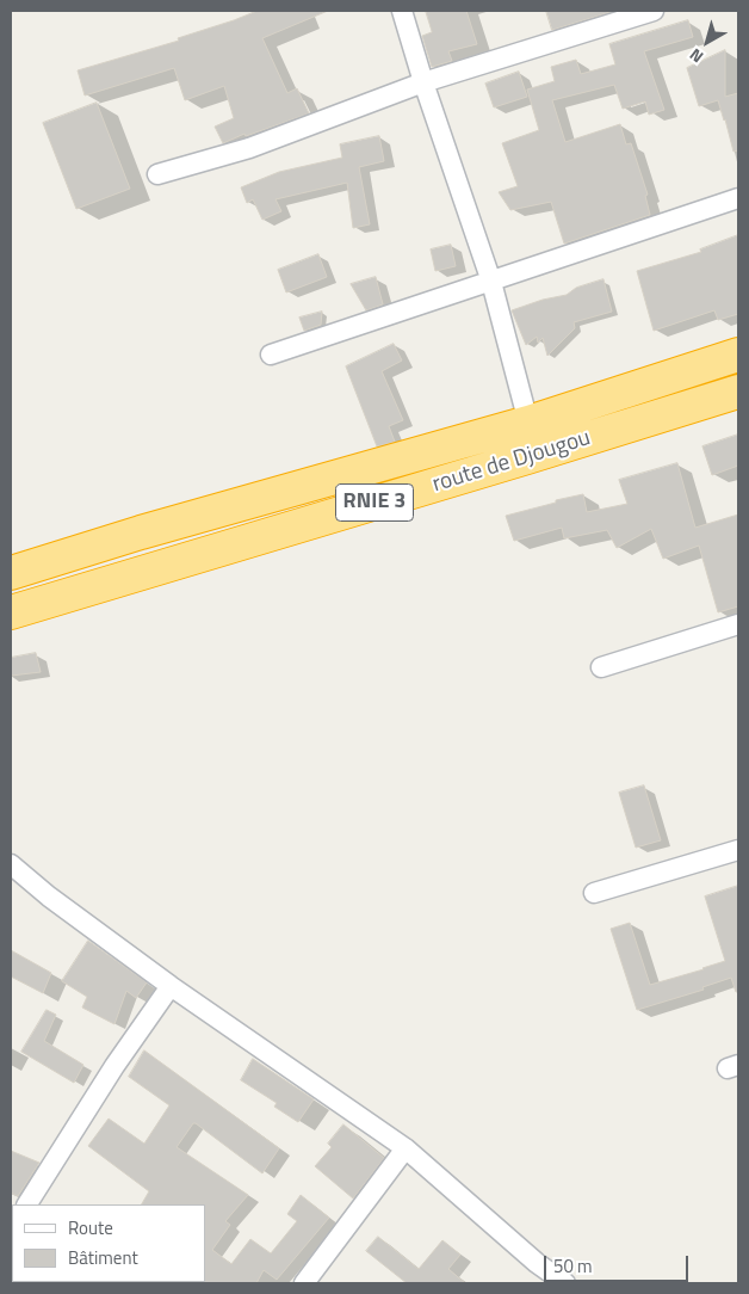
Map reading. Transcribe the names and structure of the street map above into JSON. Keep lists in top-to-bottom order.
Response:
{
  "streets": {
    "highway": ["route de Djougou", "RNIE 3"]
  },
  "legend": ["Route", "Bâtiment"],
  "scale_bar": "50 m",
  "north": "bottom left"
}
